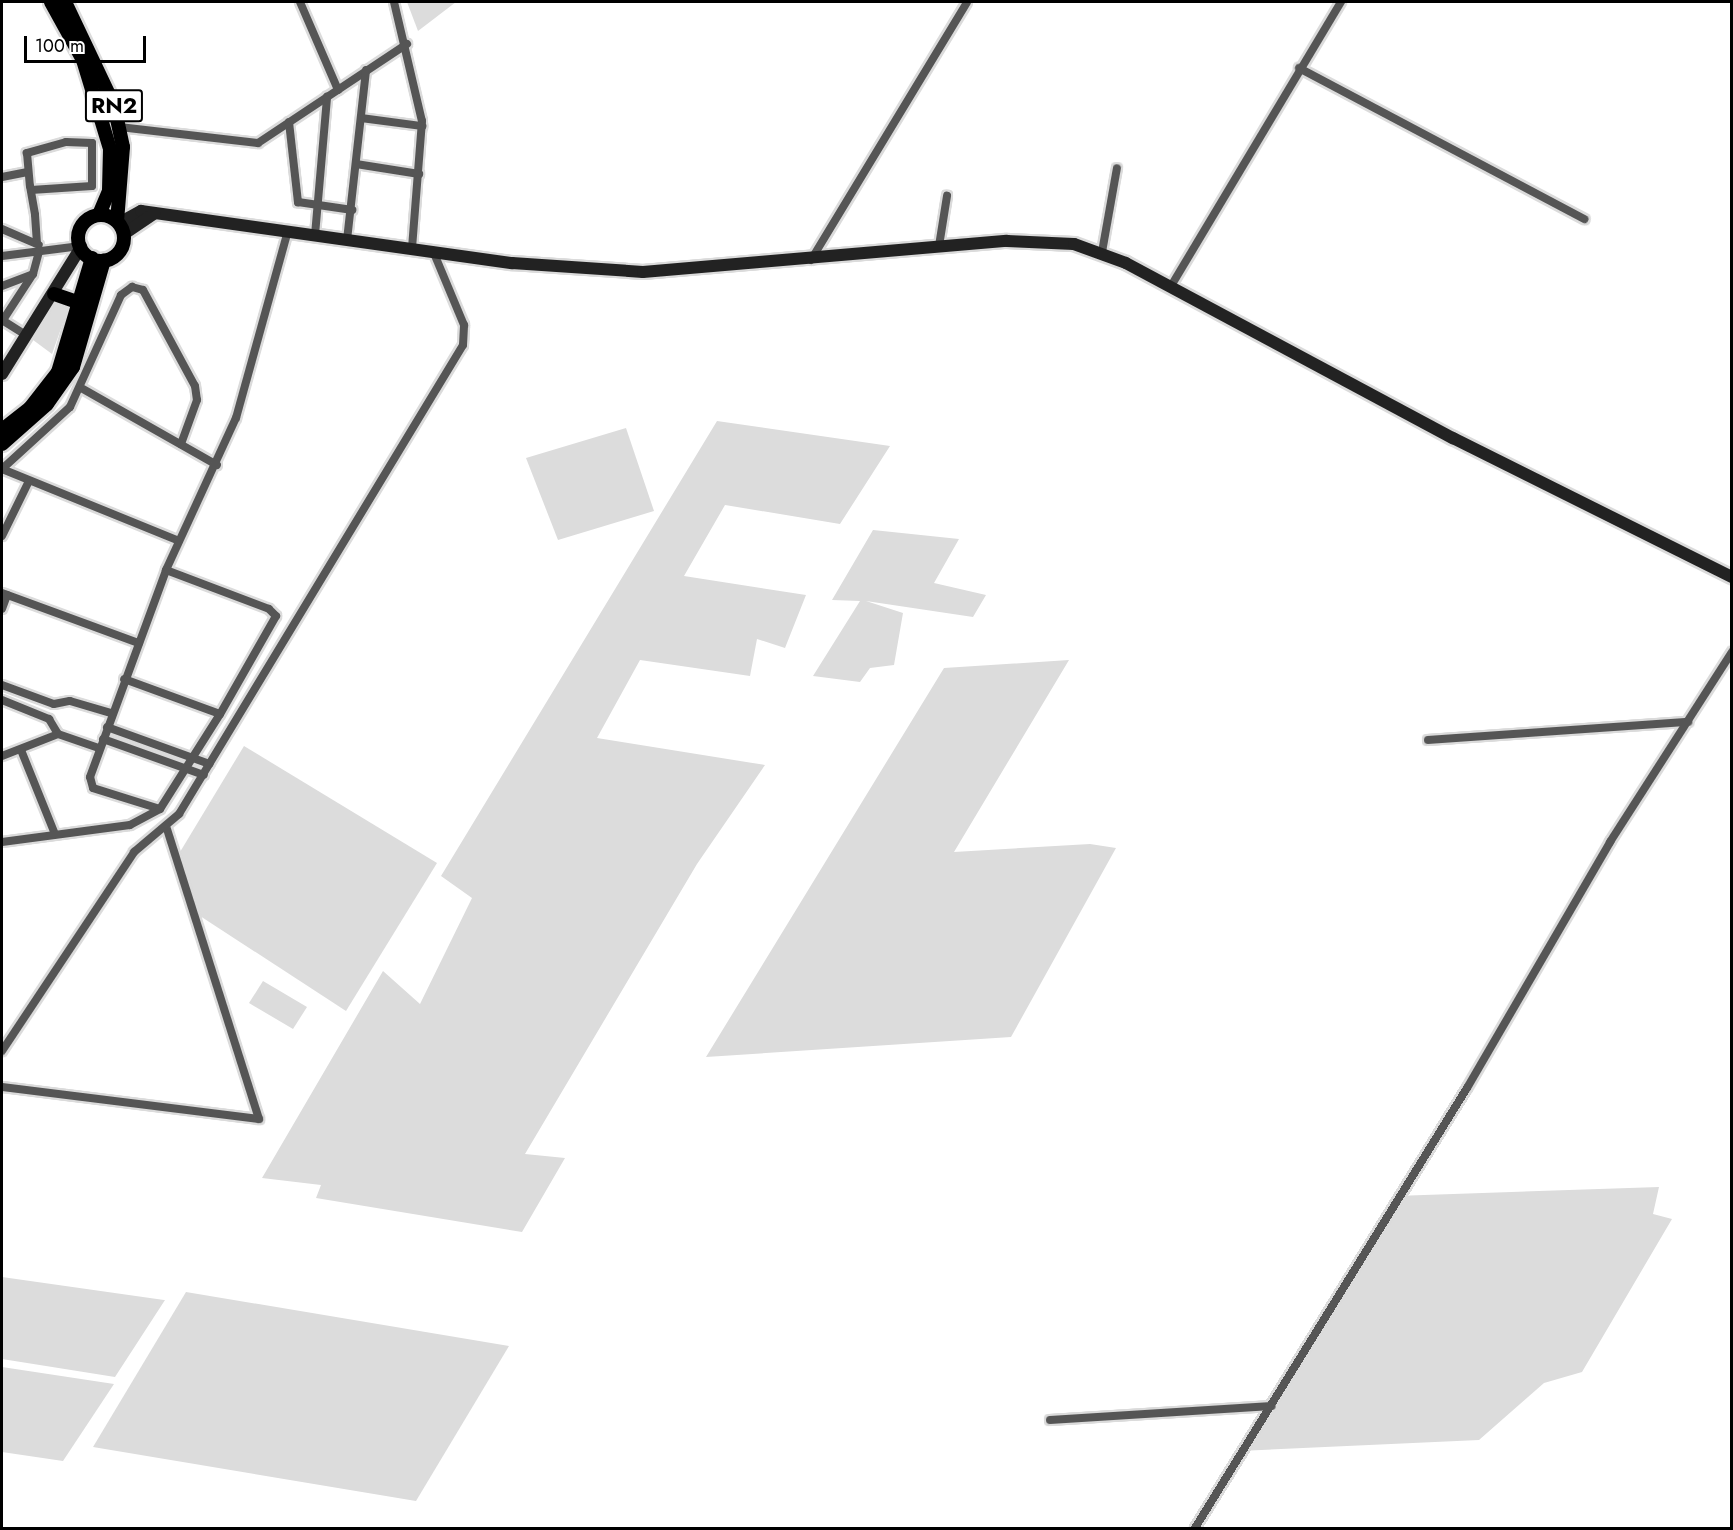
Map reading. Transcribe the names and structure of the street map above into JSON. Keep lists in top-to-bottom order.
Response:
{
  "streets": {
    "highway": ["RN2"]
  },
  "scale_bar": "100 m"
}
